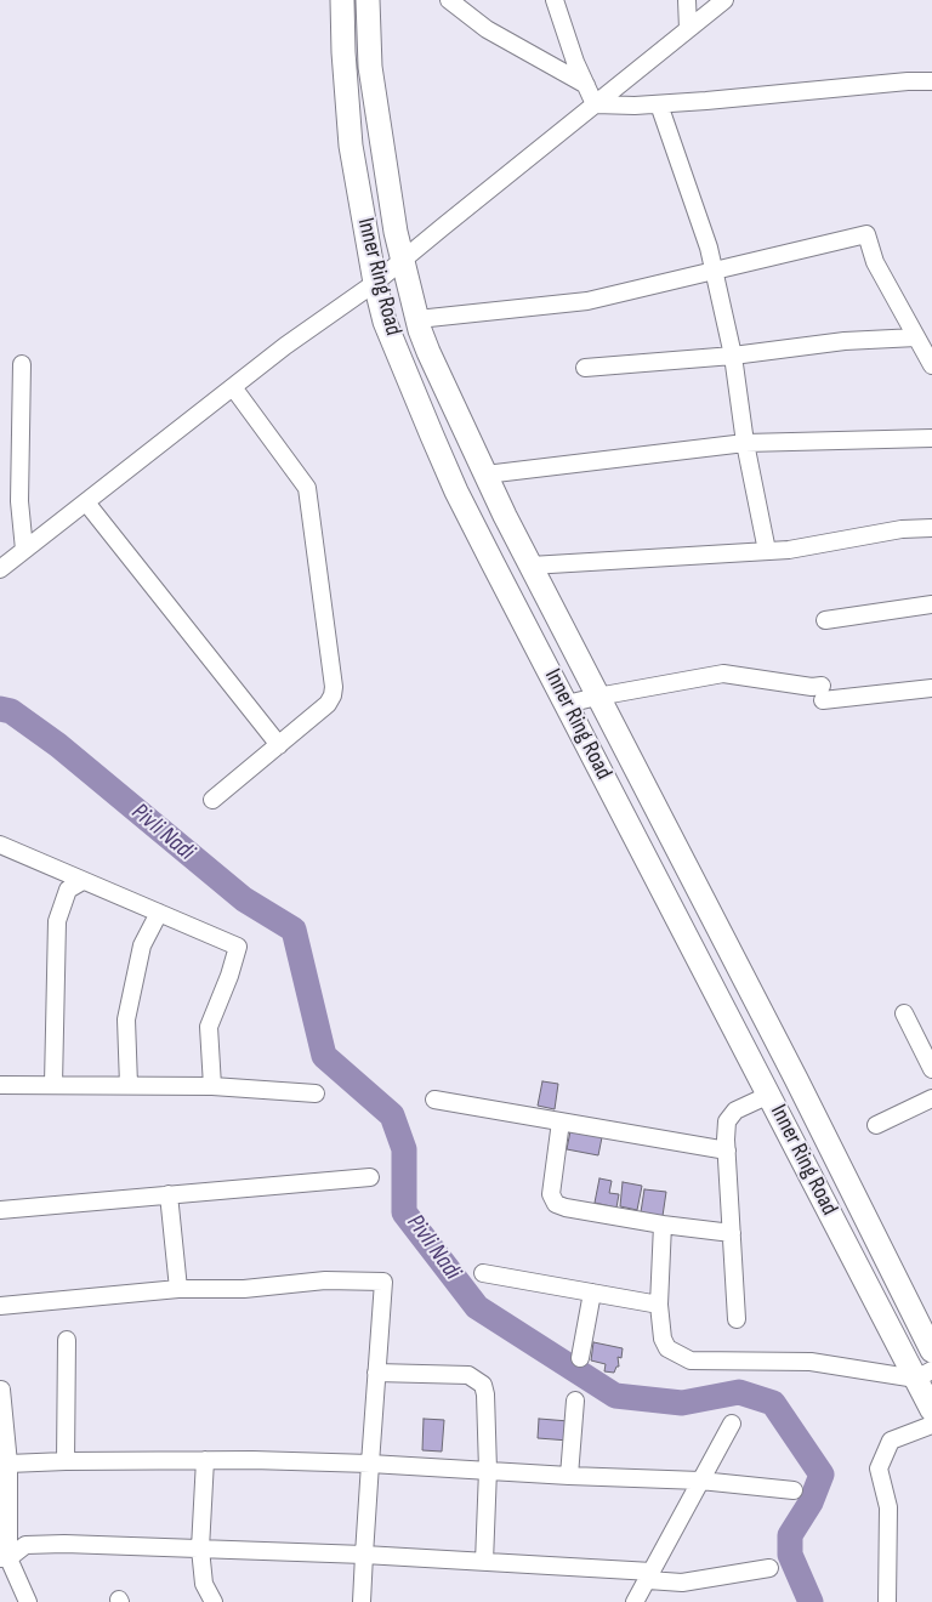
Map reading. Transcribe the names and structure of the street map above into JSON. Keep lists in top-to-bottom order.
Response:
{
  "streets": {
    "highway": ["Inner Ring Road"]
  },
  "water": ["Pivli Nadi"]
}
